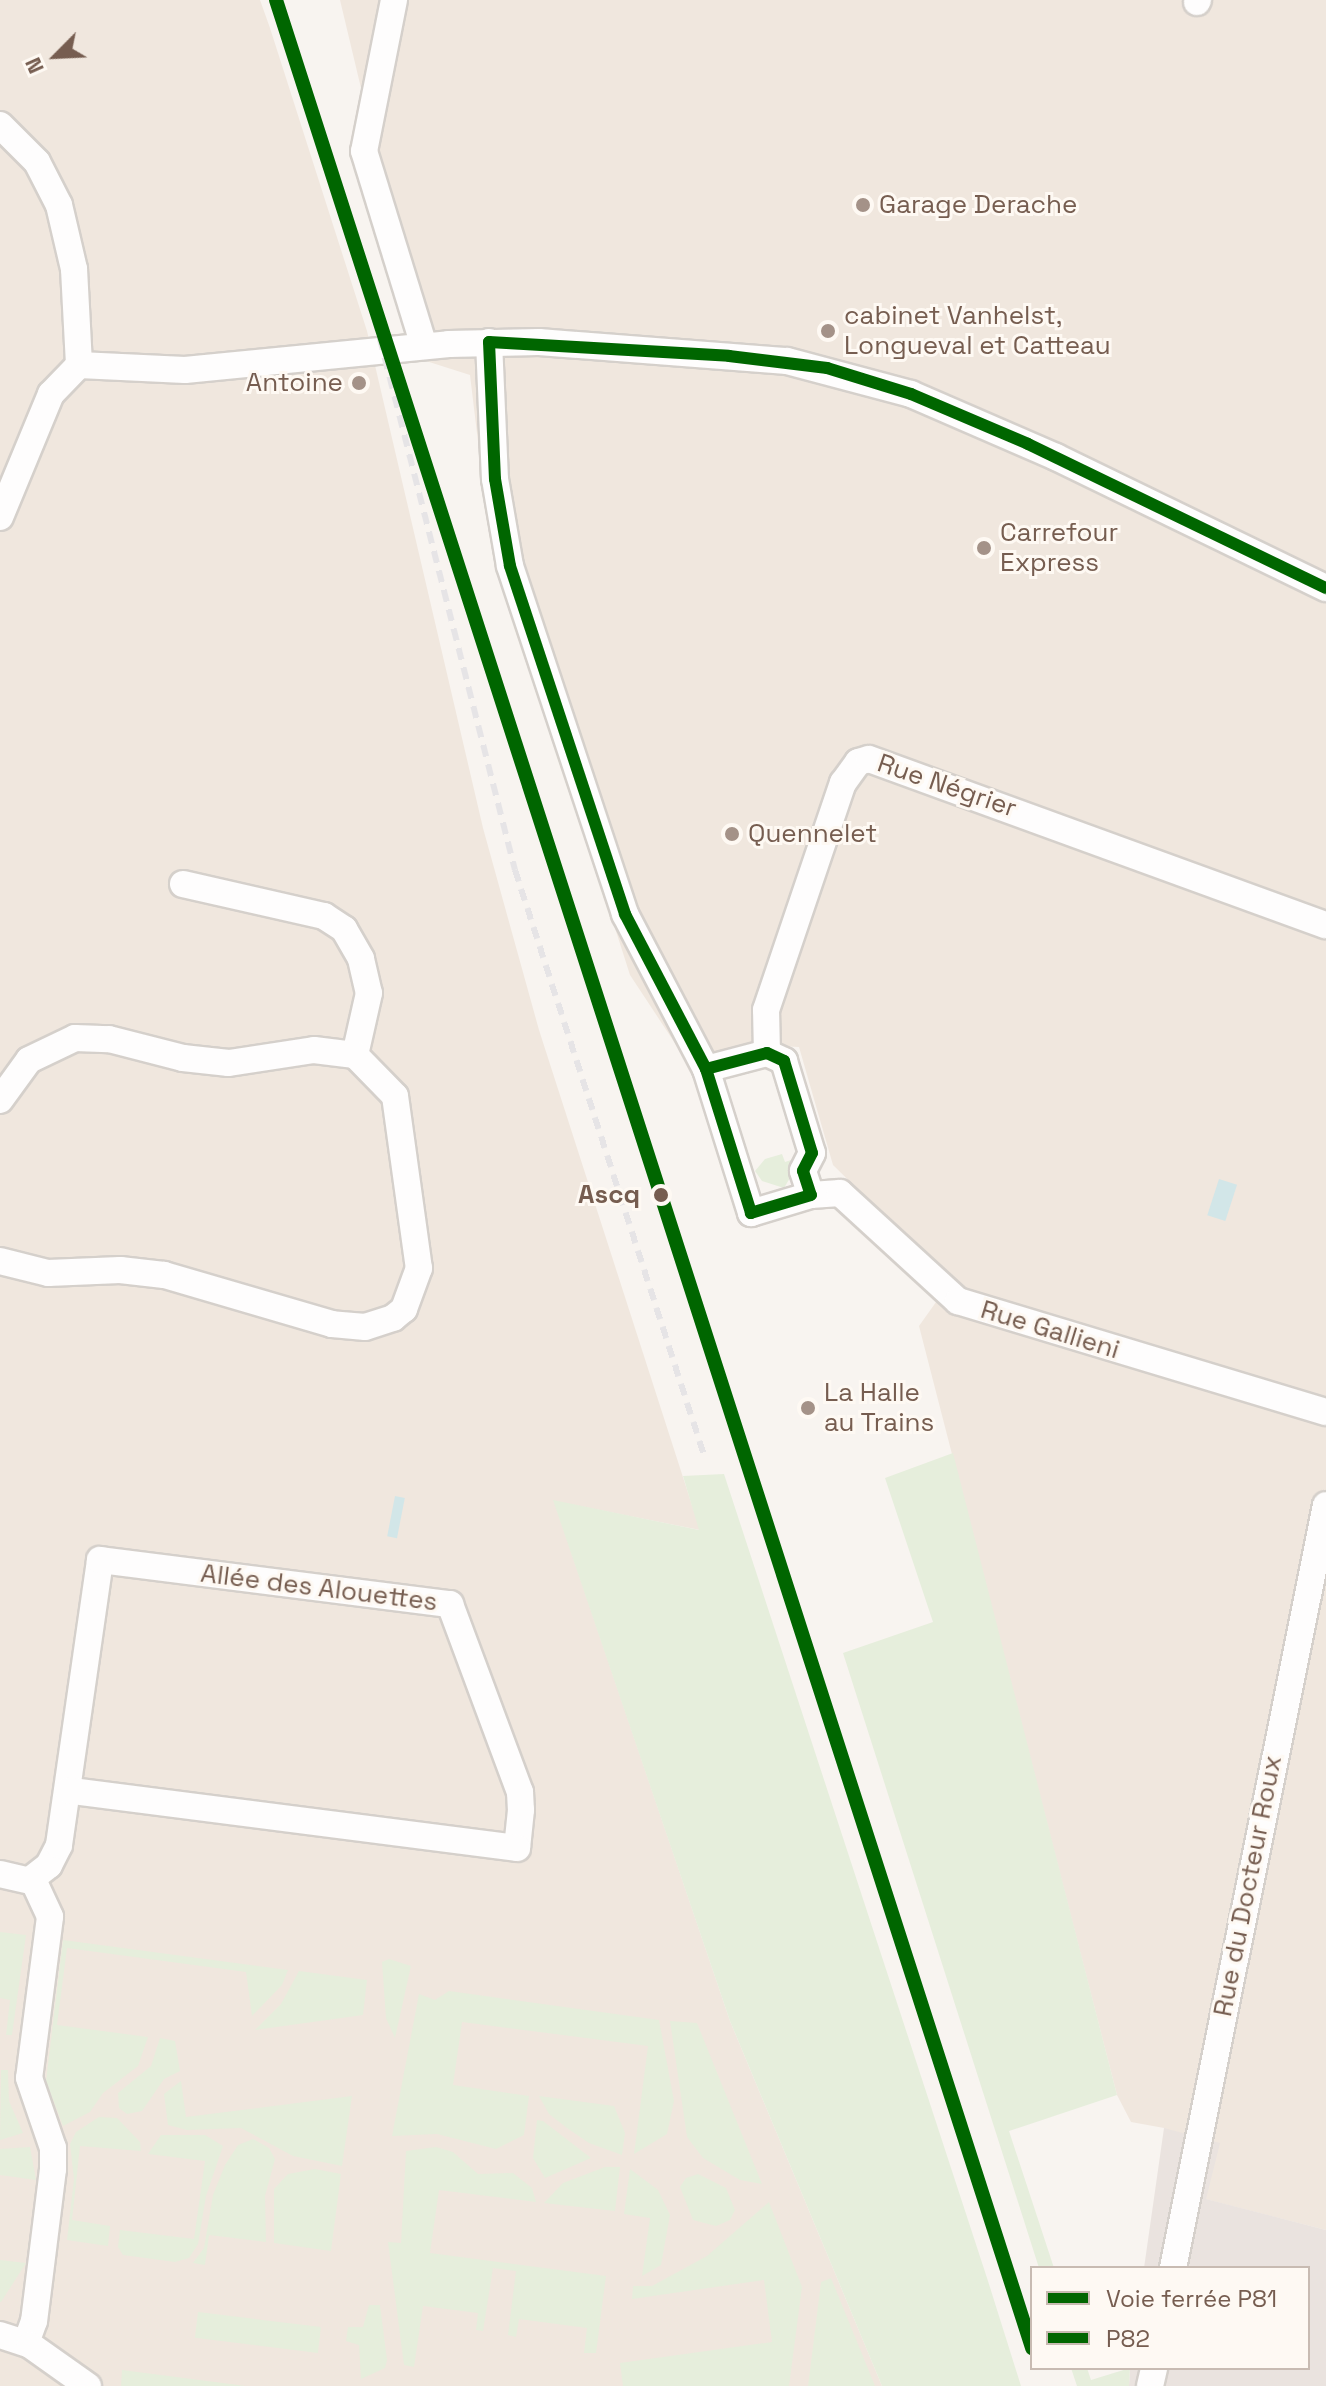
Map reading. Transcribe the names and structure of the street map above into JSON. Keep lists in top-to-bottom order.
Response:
{
  "streets": {
    "street": [
      "Rue Négrier",
      "Rue Gallieni",
      "Allée des Alouettes",
      "Rue du Docteur Roux"
    ]
  },
  "places": [
    "Garage Derache",
    "cabinet Vanhelst, Longueval et Catteau",
    "Antoine",
    "Carrefour Express",
    "Quennelet",
    "Ascq",
    "La Halle au Trains"
  ],
  "lines": ["rail line P81", "transit line P82"],
  "legend": ["Voie ferrée P81", "P82"],
  "north": "bottom left"
}
